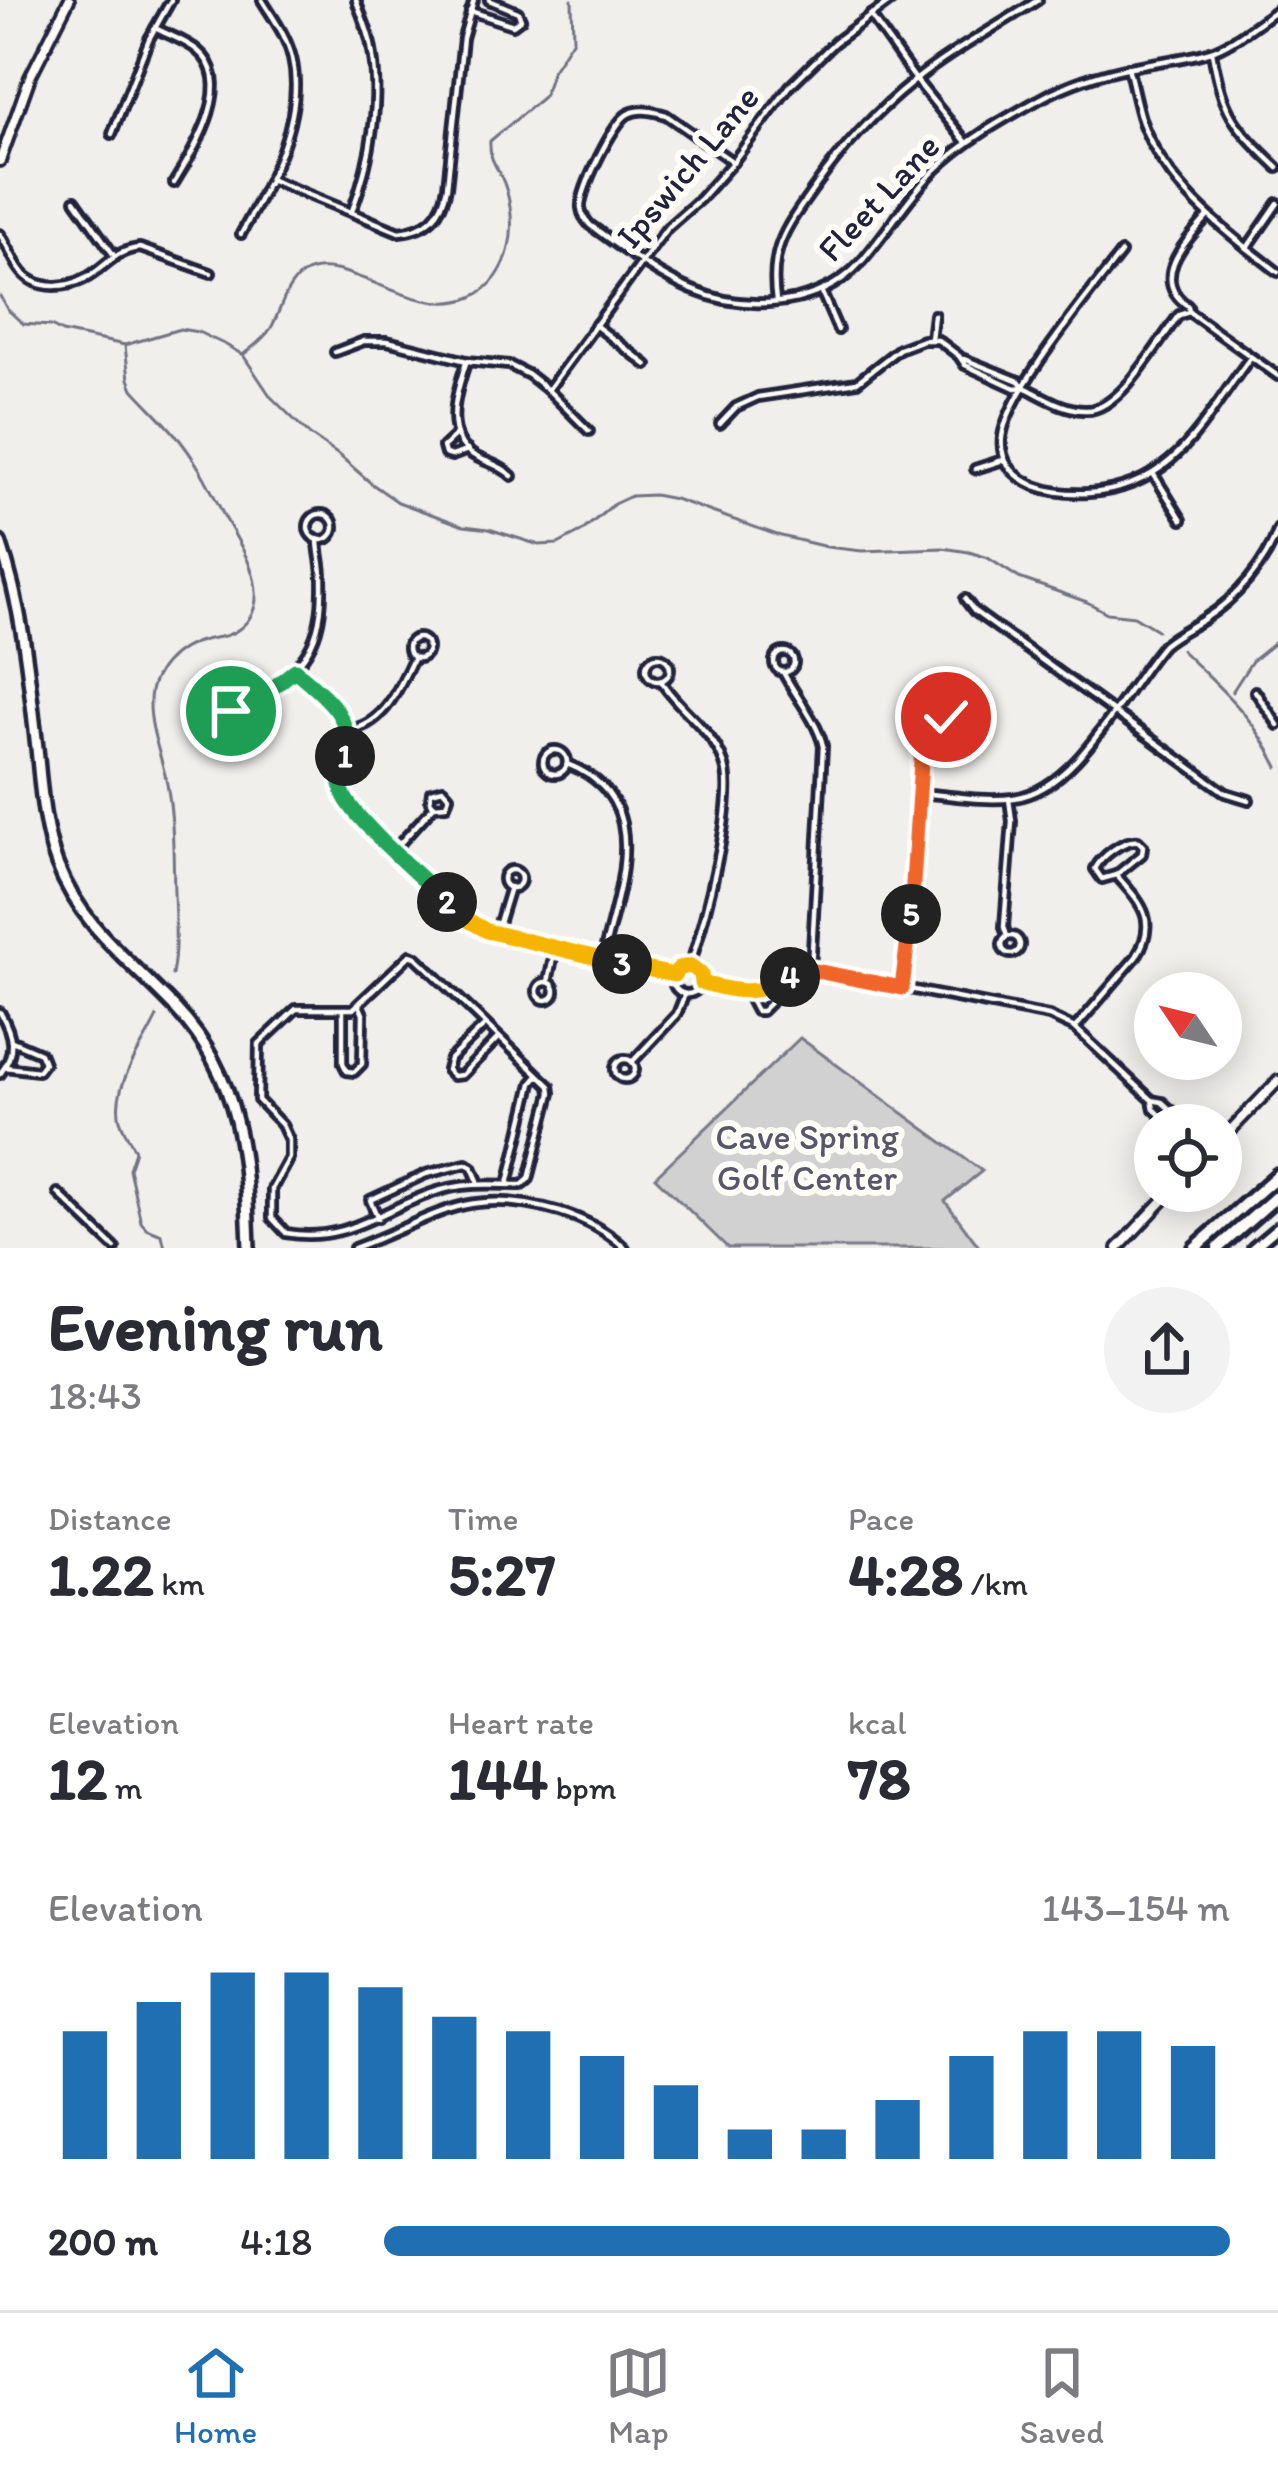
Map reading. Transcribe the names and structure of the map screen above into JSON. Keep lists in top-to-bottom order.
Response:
{
  "streets": {
    "street": ["Ipswich Lane", "Fleet Lane"]
  },
  "crossings": [
    ["Ipswich Lane", "Fleet Lane"]
  ],
  "parks": ["Cave Spring Golf Center"],
  "north": "top left",
  "page": {
    "pins": [
      "1",
      "2",
      "5",
      "3",
      "4"
    ],
    "heading": ["Evening run", "18:43"],
    "stats": [
      ["Distance", "1.22 km"],
      ["Time", "5:27"],
      ["Pace", "4:28 /km"],
      ["Elevation", "12 m"],
      ["Heart rate", "144 bpm"],
      ["kcal", "78"]
    ],
    "chart": ["Elevation", "143–154 m"],
    "list": [
      {
        "name": "200 m",
        "note": "4:18"
      }
    ],
    "tabs": ["Home", "Map", "Saved"]
  }
}
